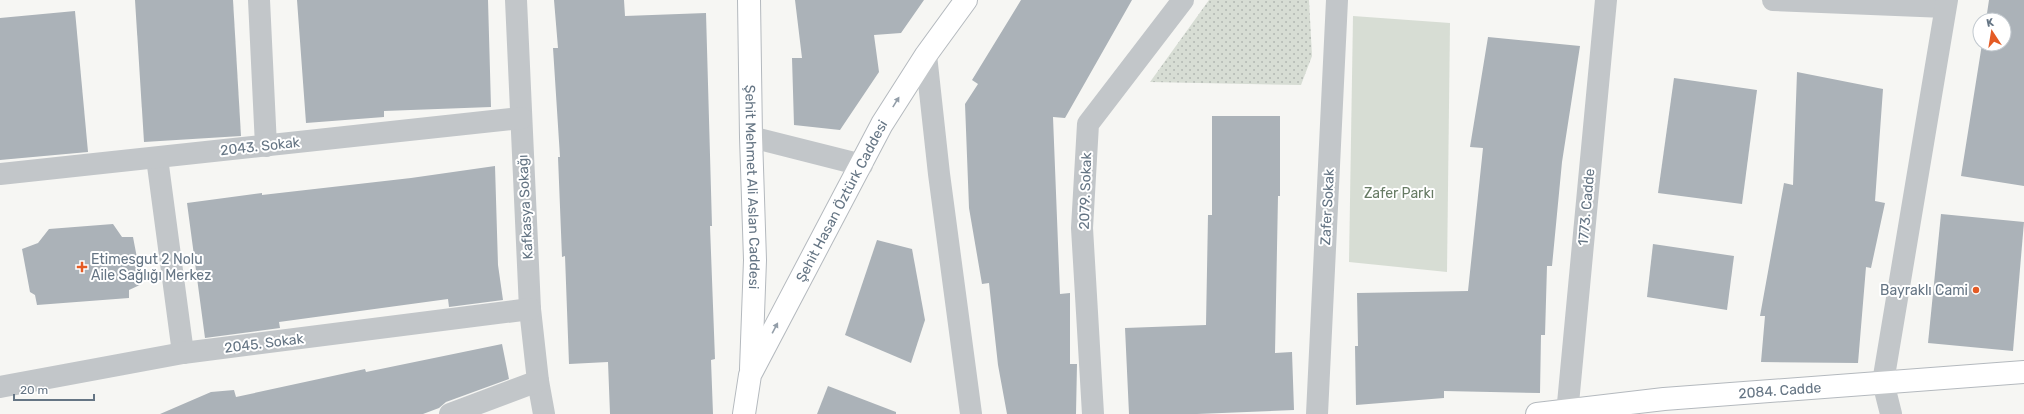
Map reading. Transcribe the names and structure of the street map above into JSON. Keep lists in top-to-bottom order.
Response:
{
  "streets": {
    "street": [
      "2043. Sokak",
      "Şehit Mehmet Ali Aslan Caddesi",
      "2079. Sokak",
      "Şehit Hasan Öztürk Caddesi",
      "Kafkasya Sokağı",
      "Zafer Sokak",
      "1773. Cadde",
      "2045. Sokak",
      "2084. Cadde"
    ]
  },
  "crossings": [
    ["2043. Sokak", "Kafkasya Sokağı"],
    ["Şehit Mehmet Ali Aslan Caddesi", "Şehit Hasan Öztürk Caddesi"],
    ["Kafkasya Sokağı", "2045. Sokak"],
    ["1773. Cadde", "2084. Cadde"]
  ],
  "one_way": ["Şehit Hasan Öztürk Caddesi"],
  "parks": ["Zafer Parkı"],
  "places": {
    "health": ["Etimesgut 2 Nolu Aile Sağlığı Merkez"],
    "other": ["Bayraklı Cami"]
  },
  "scale_bar": "20 m",
  "north": "top"
}
